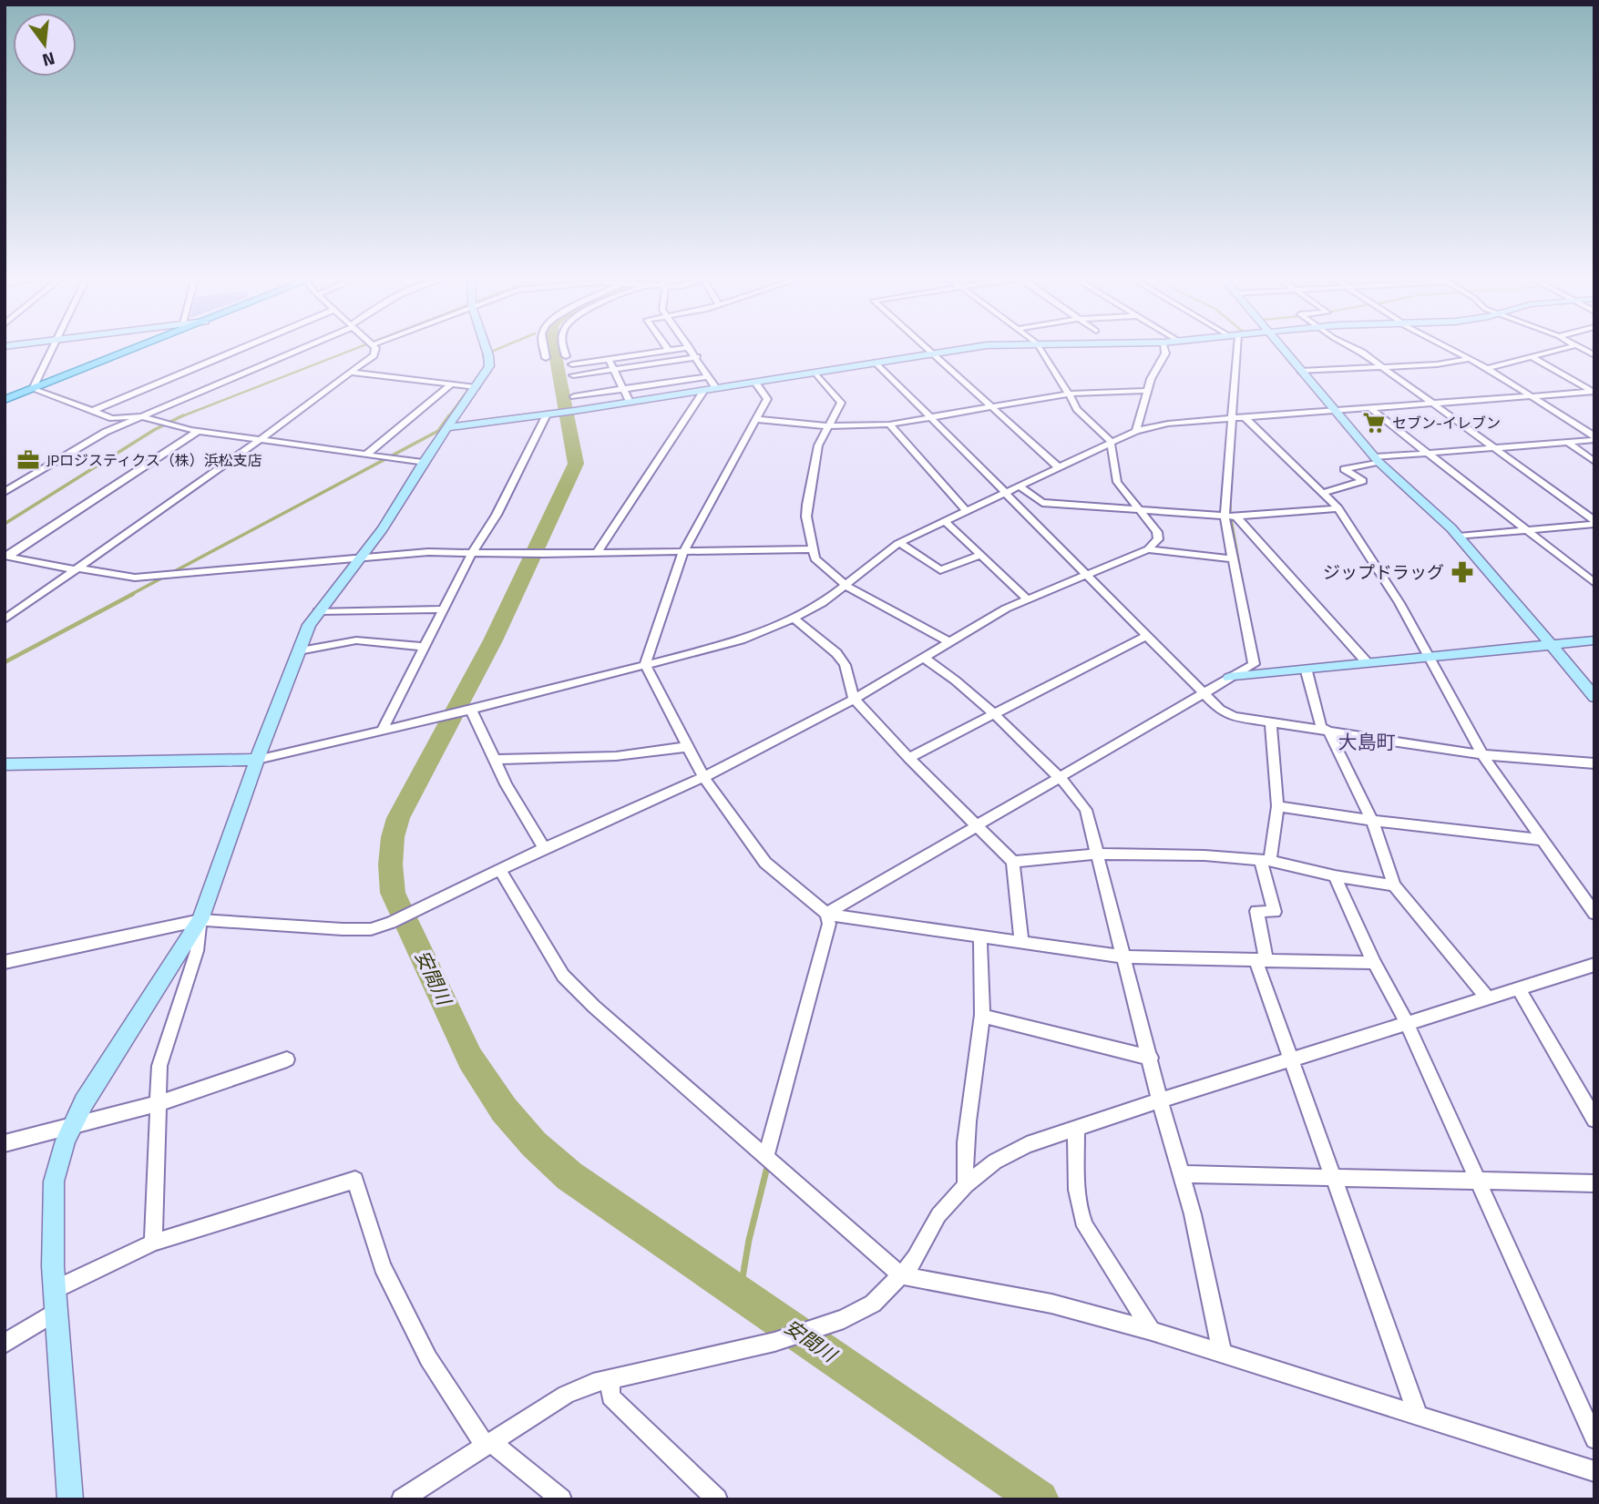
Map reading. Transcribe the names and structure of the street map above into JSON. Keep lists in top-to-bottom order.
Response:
{
  "districts": ["大島町"],
  "water": ["安間川"],
  "places": {
    "supermarket": ["セブン-イレブン"],
    "office": ["JPロジスティクス（株）浜松支店"],
    "pharmacy": ["ジップドラッグ"]
  },
  "north": "bottom"
}
